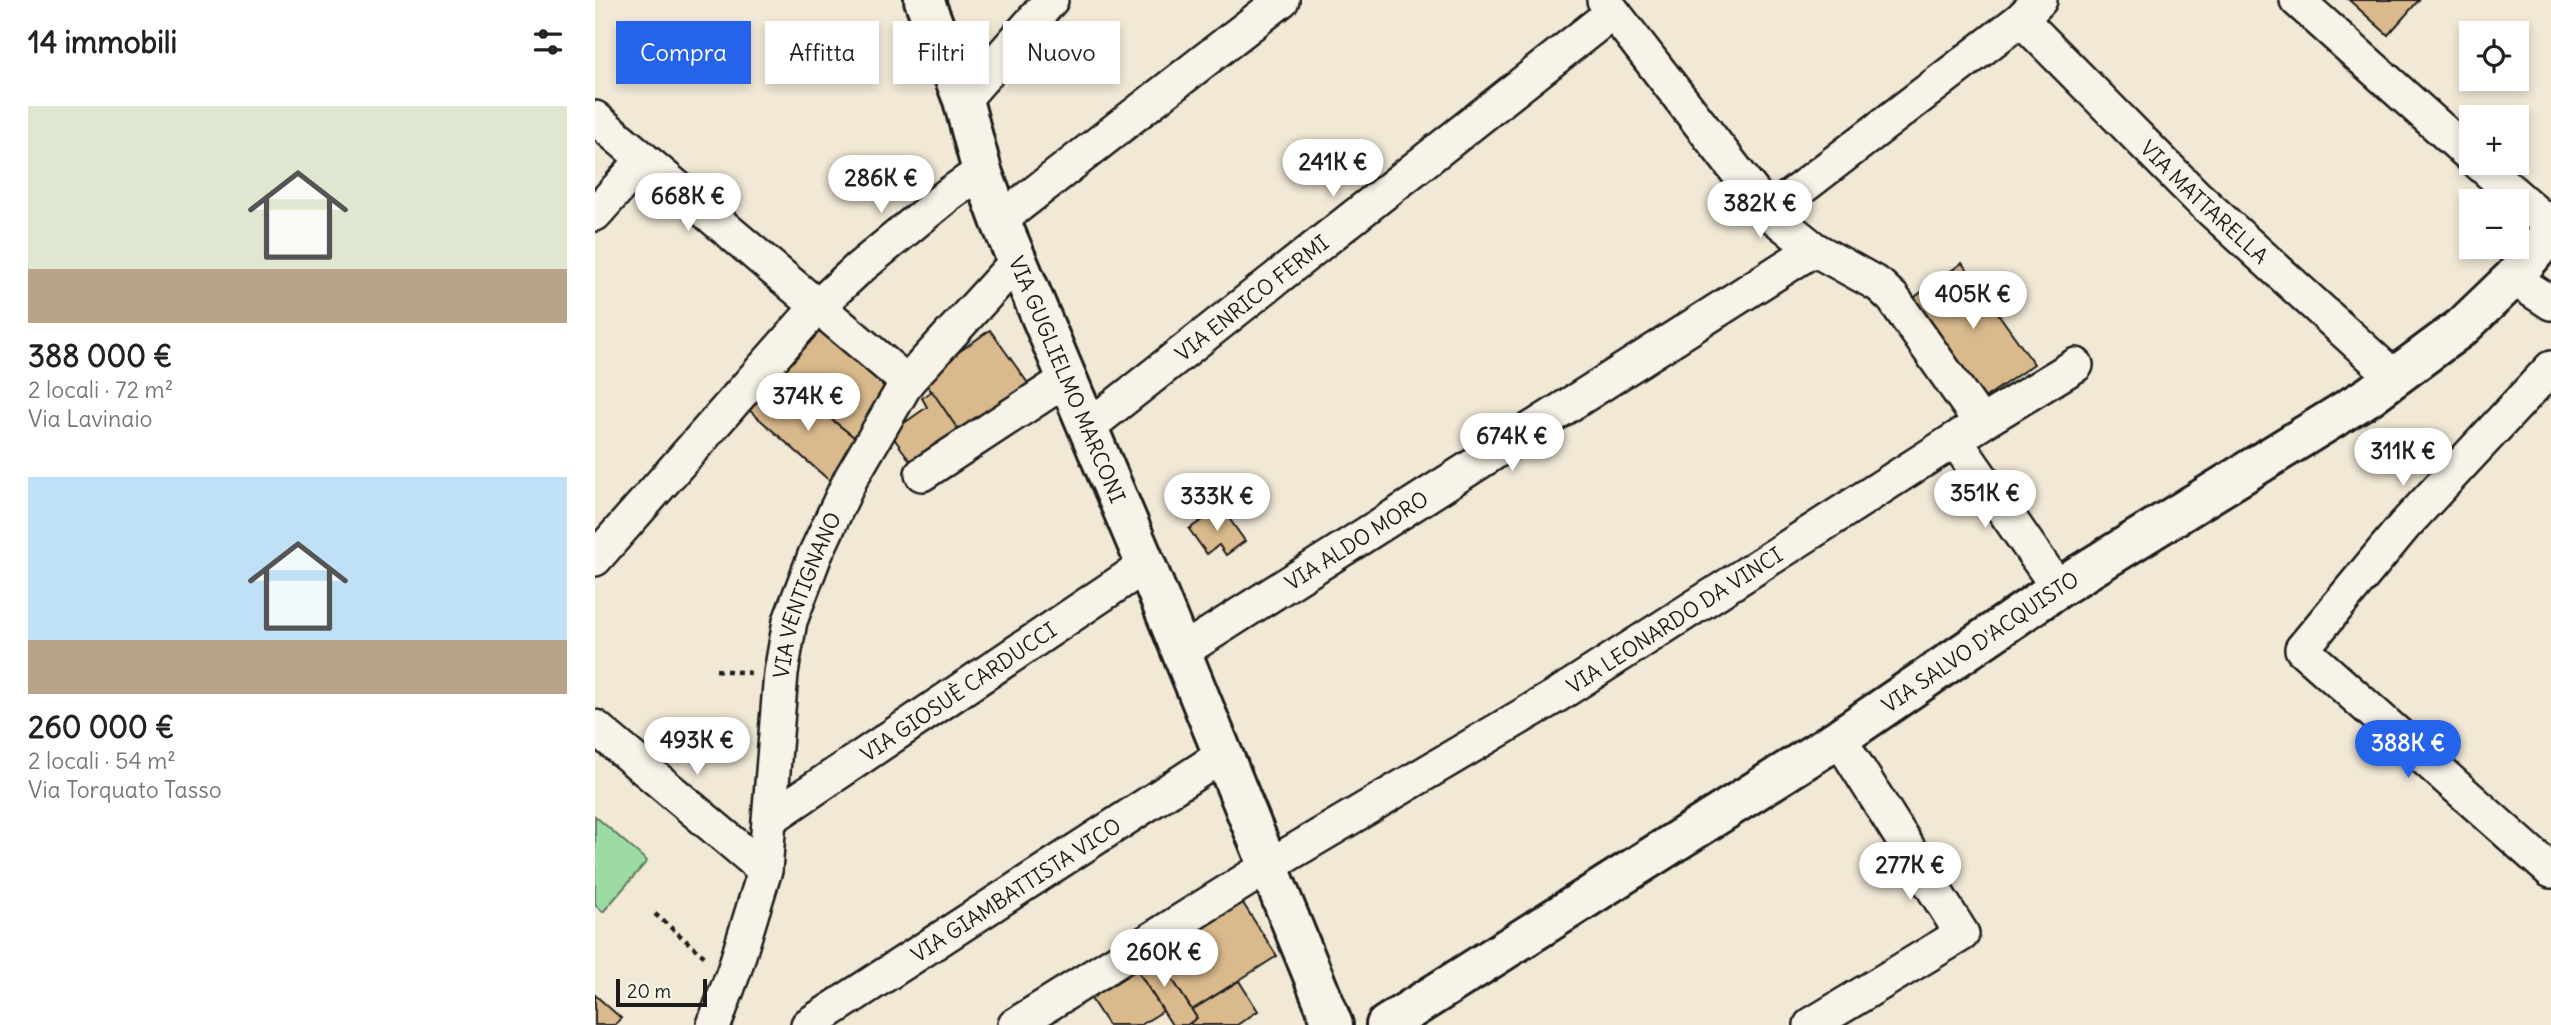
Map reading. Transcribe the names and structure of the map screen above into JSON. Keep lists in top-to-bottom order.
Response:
{
  "streets": {
    "main road": ["VIA GUGLIELMO MARCONI", "VIA SALVO D'ACQUISTO"],
    "street": [
      "VIA MATTARELLA",
      "VIA ENRICO FERMI",
      "VIA ALDO MORO",
      "VIA VENTIGNANO",
      "VIA LEONARDO DA VINCI",
      "VIA GIOSUÈ CARDUCCI",
      "VIA GIAMBATTISTA VICO"
    ]
  },
  "crossings": [
    ["VIA MATTARELLA", "VIA SALVO D'ACQUISTO"],
    ["VIA ENRICO FERMI", "VIA GUGLIELMO MARCONI"],
    ["VIA GUGLIELMO MARCONI", "VIA ALDO MORO"],
    ["VIA GUGLIELMO MARCONI", "VIA VENTIGNANO"],
    ["VIA GUGLIELMO MARCONI", "VIA LEONARDO DA VINCI"],
    ["VIA GUGLIELMO MARCONI", "VIA GIOSUÈ CARDUCCI"],
    ["VIA GUGLIELMO MARCONI", "VIA GIAMBATTISTA VICO"],
    ["VIA VENTIGNANO", "VIA GIOSUÈ CARDUCCI"]
  ],
  "scale_bar": "20 m",
  "page": {
    "heading": "14 immobili",
    "map_buttons": ["+", "−"],
    "chip": [
      "Compra",
      "Affitta",
      "Filtri",
      "Nuovo"
    ],
    "list": [
      {
        "name": "388 000 €",
        "note": "2 locali · 72 m² · Via Lavinaio"
      },
      {
        "name": "260 000 €",
        "note": "2 locali · 54 m² · Via Torquato Tasso"
      }
    ],
    "price": [
      "241K €",
      "286K €",
      "668K €",
      "382K €",
      "405K €",
      "374K €",
      "674K €",
      "311K €",
      "351K €",
      "333K €",
      "493K €",
      "388K €",
      "277K €",
      "260K €"
    ],
    "scale": "20 m"
  }
}
